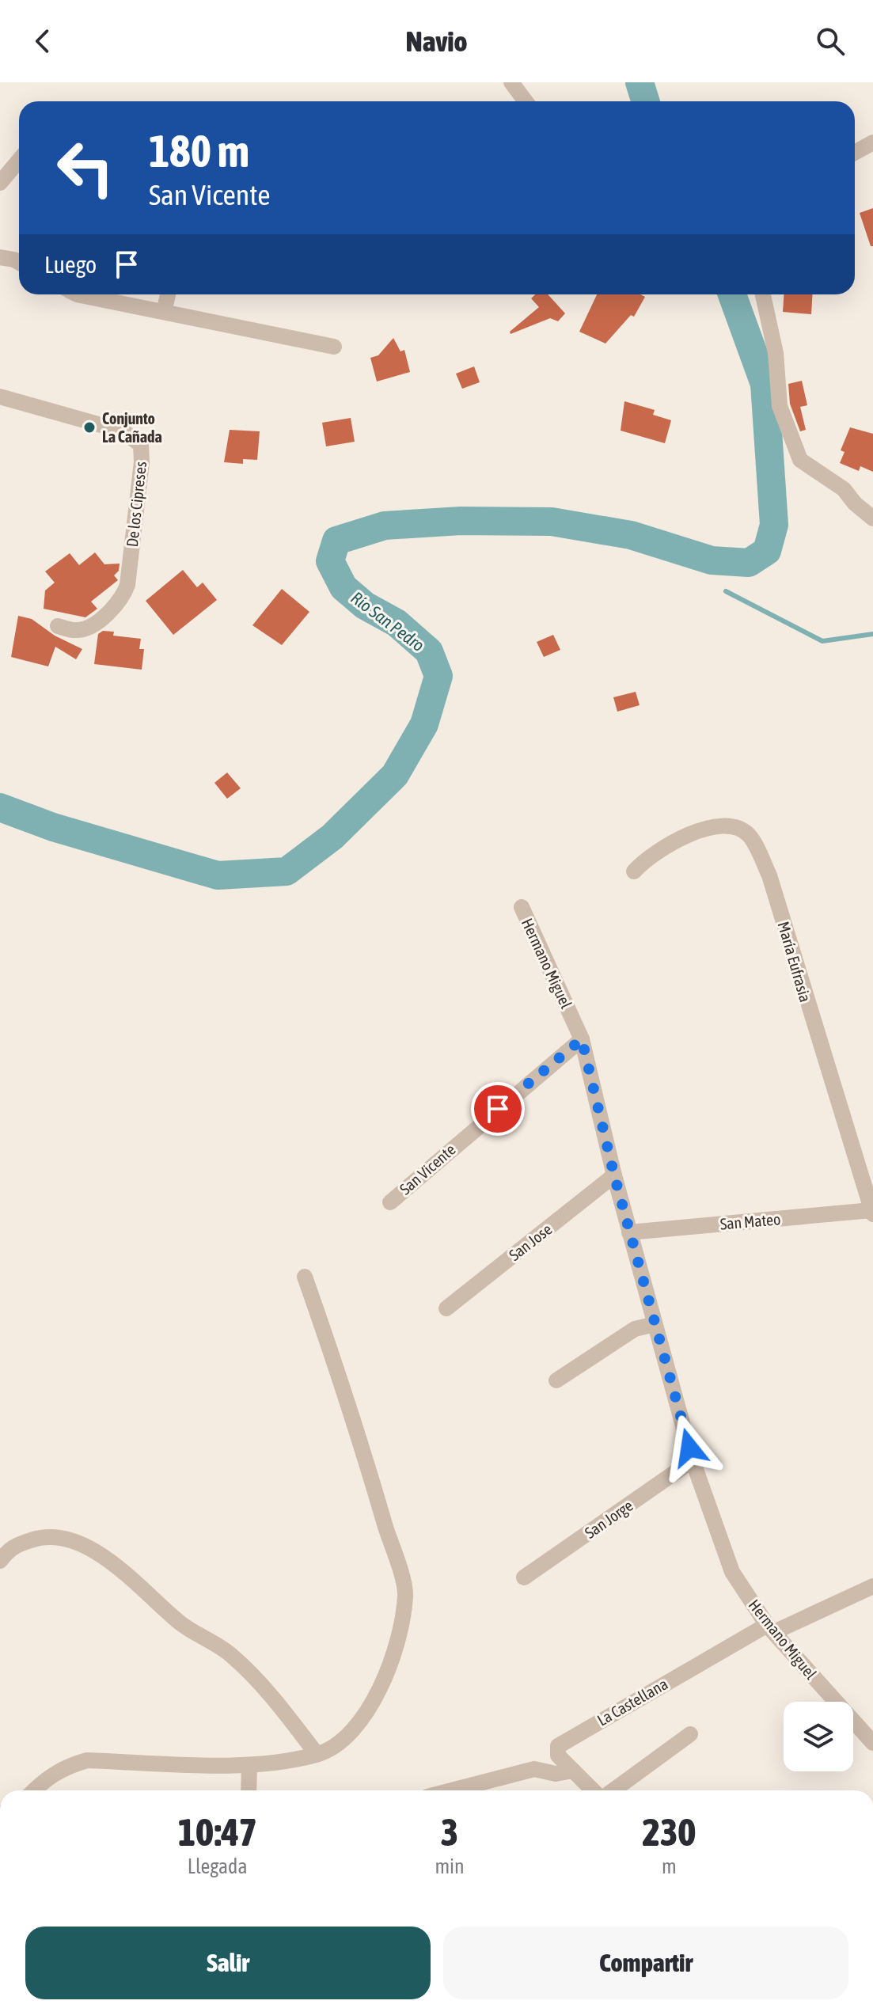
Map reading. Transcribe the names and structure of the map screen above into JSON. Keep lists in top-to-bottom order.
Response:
{
  "streets": {
    "street": [
      "De los Cipreses",
      "María Eufrasia",
      "Hermano Miguel",
      "San Vicente",
      "San Mateo",
      "San Jose",
      "San Jorge",
      "La Castellana"
    ]
  },
  "crossings": [
    ["María Eufrasia", "San Mateo"],
    ["Hermano Miguel", "San Vicente"],
    ["Hermano Miguel", "San Mateo"],
    ["Hermano Miguel", "San Jose"],
    ["Hermano Miguel", "San Jorge"],
    ["Hermano Miguel", "La Castellana"]
  ],
  "water": ["Río San Pedro"],
  "places": ["Conjunto La Cañada"],
  "page": {
    "header": "Navio",
    "turn": ["180 m", "San Vicente"],
    "then": "Luego",
    "eta": [
      "10:47",
      "Llegada",
      "3",
      "min",
      "230",
      "m"
    ],
    "buttons": ["Salir", "Compartir"]
  }
}
